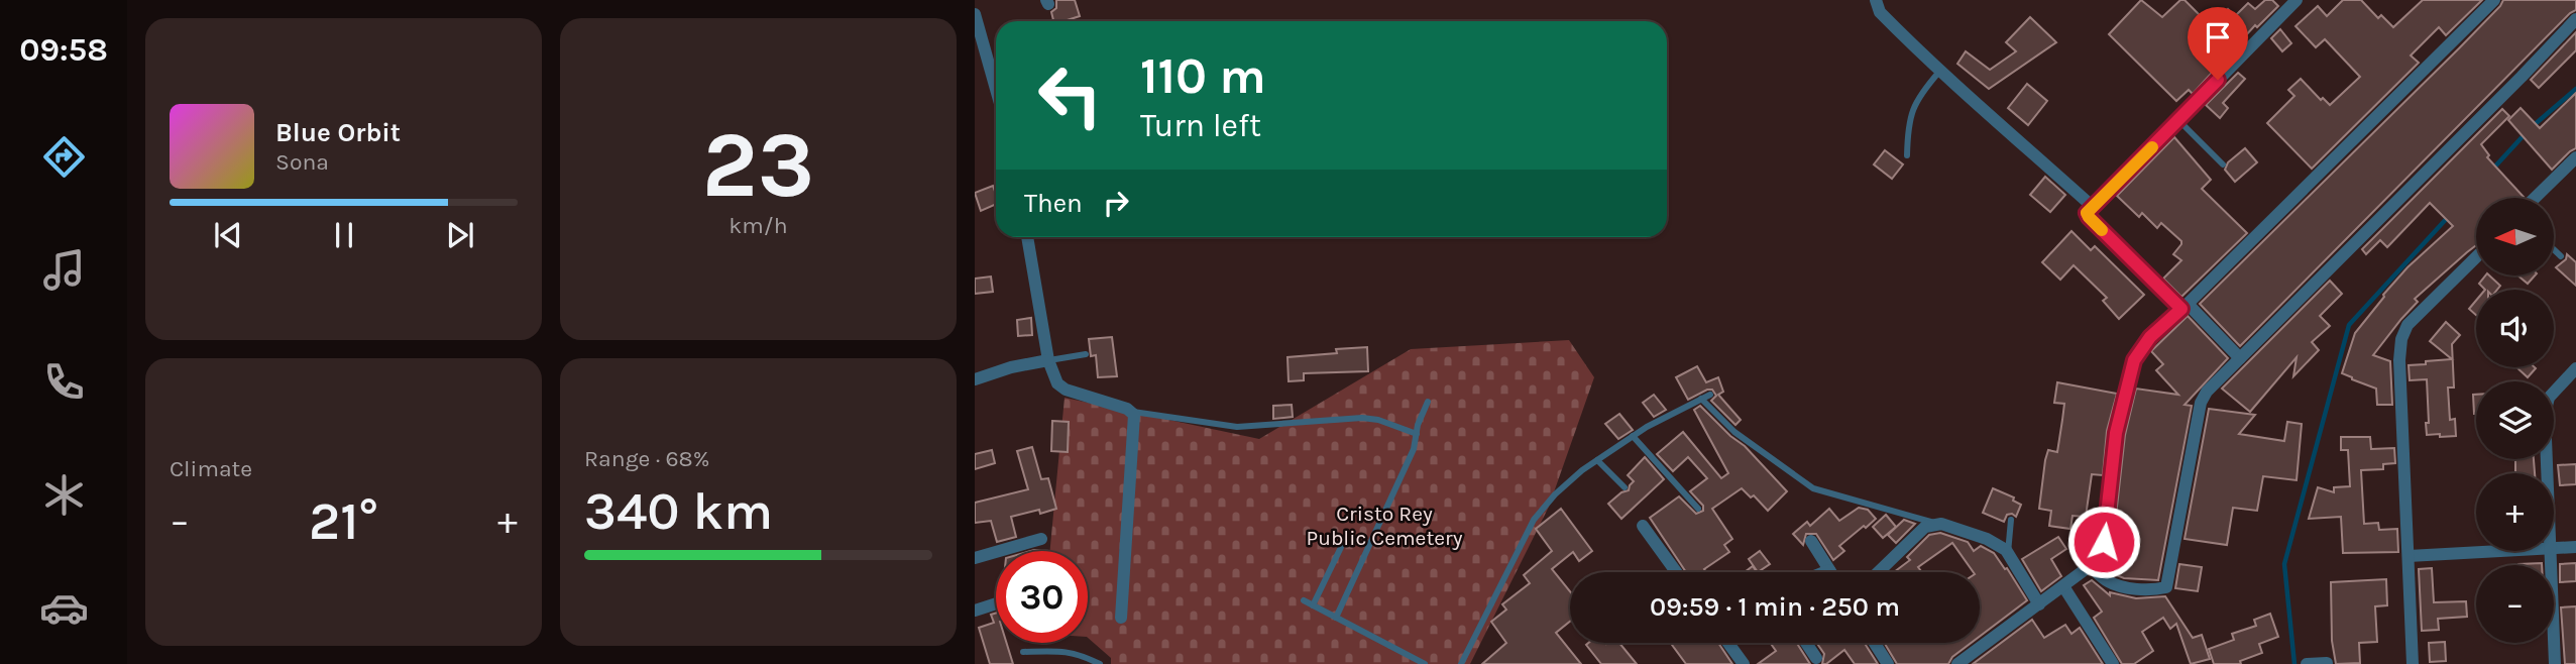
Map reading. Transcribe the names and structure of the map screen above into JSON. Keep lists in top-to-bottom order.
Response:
{
  "parks": ["Cristo Rey Public Cemetery"],
  "north": "left",
  "page": {
    "tabs": "09:58",
    "tile": [
      ["23", "km/h"],
      "Climate",
      ["Range · 68%", "340 km"]
    ],
    "turn": ["110 m", "Turn left"],
    "song": ["Blue Orbit", "Sona"],
    "then": "Then",
    "map_buttons": ["+", "−"],
    "heat": ["−", "21°", "+"],
    "limit": "30",
    "trip": "09:59 · 1 min · 250 m"
  }
}
